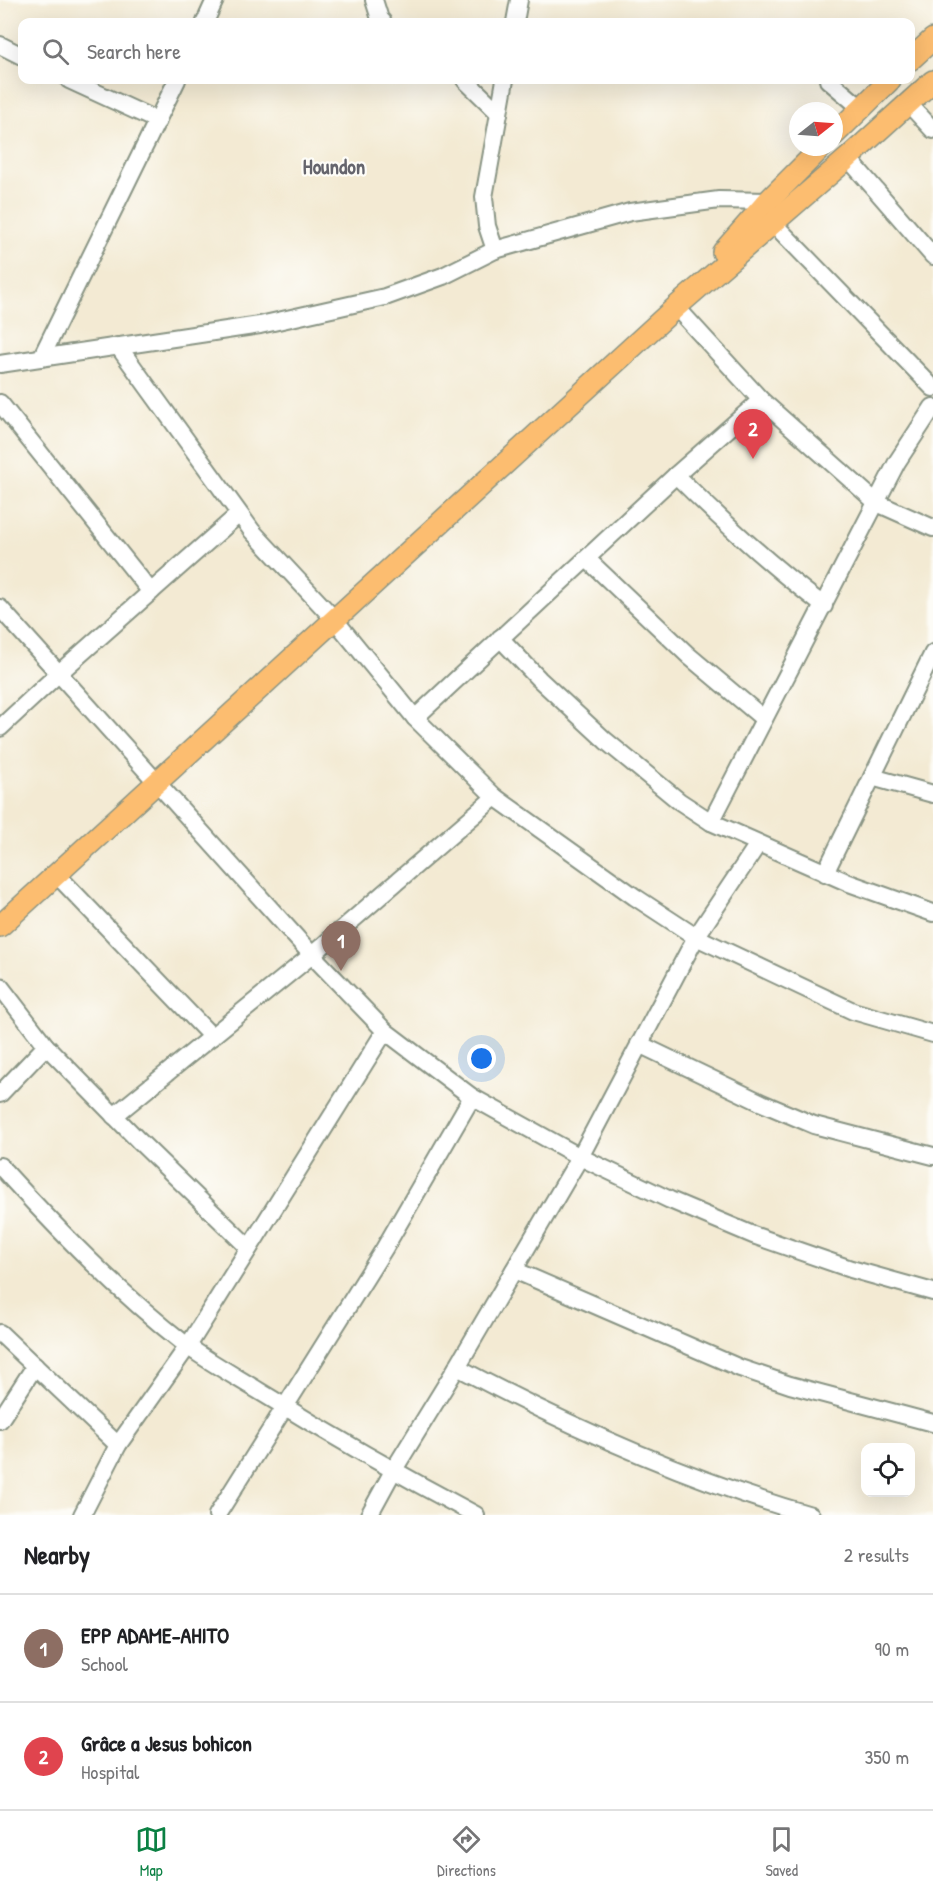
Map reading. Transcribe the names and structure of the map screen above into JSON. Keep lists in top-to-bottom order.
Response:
{
  "districts": ["Houndon"],
  "north": "right",
  "page": {
    "search": "Search here",
    "pins": ["2", "1"],
    "heading": ["Nearby", "2 results"],
    "list": [
      {
        "mark": "1",
        "name": "EPP ADAME-AHITO",
        "note": "School",
        "value": "90 m"
      },
      {
        "mark": "2",
        "name": "Grâce a Jesus bohicon",
        "note": "Hospital",
        "value": "350 m"
      }
    ],
    "nav": ["Map", "Directions", "Saved"]
  }
}
